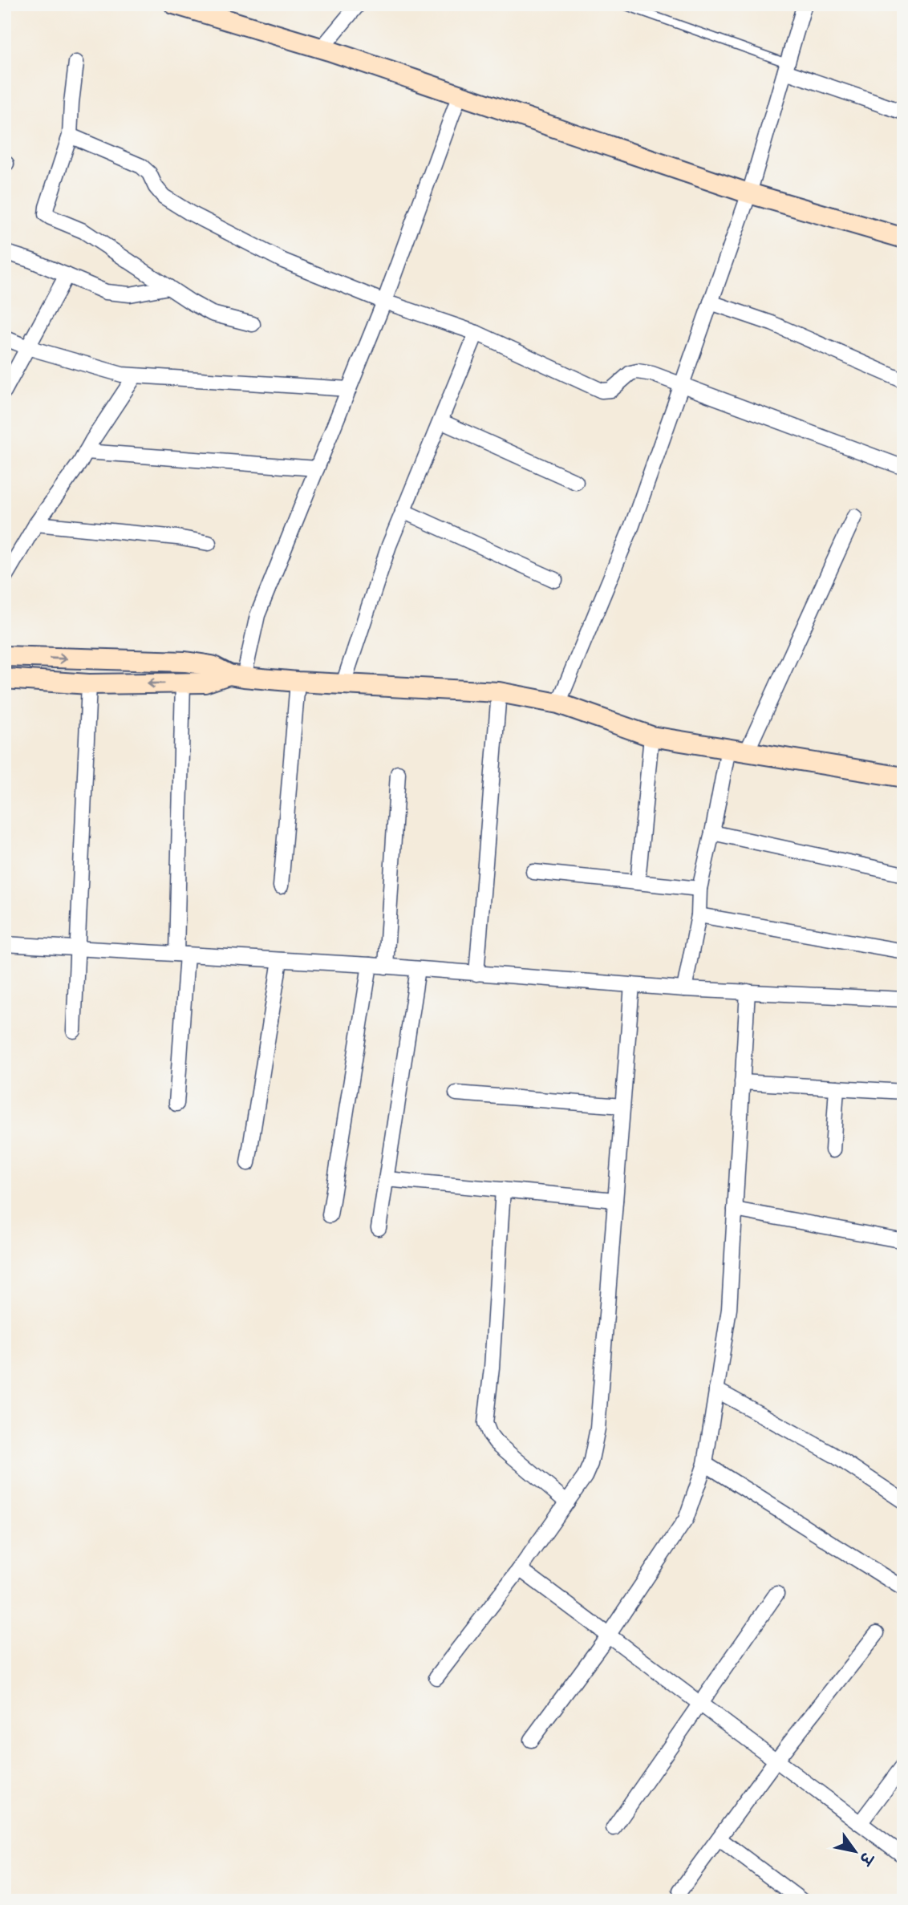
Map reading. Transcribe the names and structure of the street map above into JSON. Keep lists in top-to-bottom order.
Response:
{
  "north": "bottom right"
}
